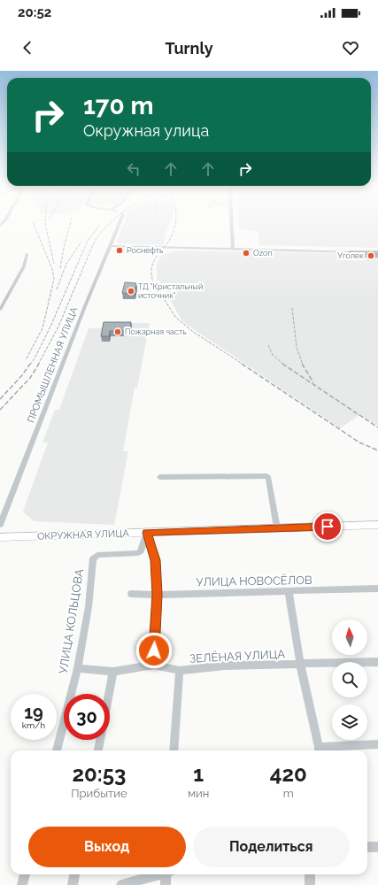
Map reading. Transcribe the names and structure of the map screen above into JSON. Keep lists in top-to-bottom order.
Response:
{
  "streets": {
    "highway": ["ОКРУЖНАЯ УЛИЦА"],
    "street": [
      "ПРОМЫШЛЕННАЯ УЛИЦА",
      "УЛИЦА НОВОСЁЛОВ",
      "УЛИЦА КОЛЬЦОВА",
      "ЗЕЛЁНАЯ УЛИЦА"
    ]
  },
  "crossings": [
    ["ОКРУЖНАЯ УЛИЦА", "УЛИЦА КОЛЬЦОВА"],
    ["УЛИЦА КОЛЬЦОВА", "ЗЕЛЁНАЯ УЛИЦА"]
  ],
  "places": [
    "Роснефть",
    "Ozon",
    "Уголек",
    "ТД \"Кристальный источник\"",
    "Пожарная часть"
  ],
  "north": "top",
  "page": {
    "status": "20:52",
    "header": "Turnly",
    "turn": ["170 m", "Окружная улица"],
    "speed": "19 km/h",
    "limit": "30",
    "eta": [
      "20:53",
      "Прибытие",
      "1",
      "мин",
      "420",
      "m"
    ],
    "buttons": ["Выход", "Поделиться"]
  }
}
